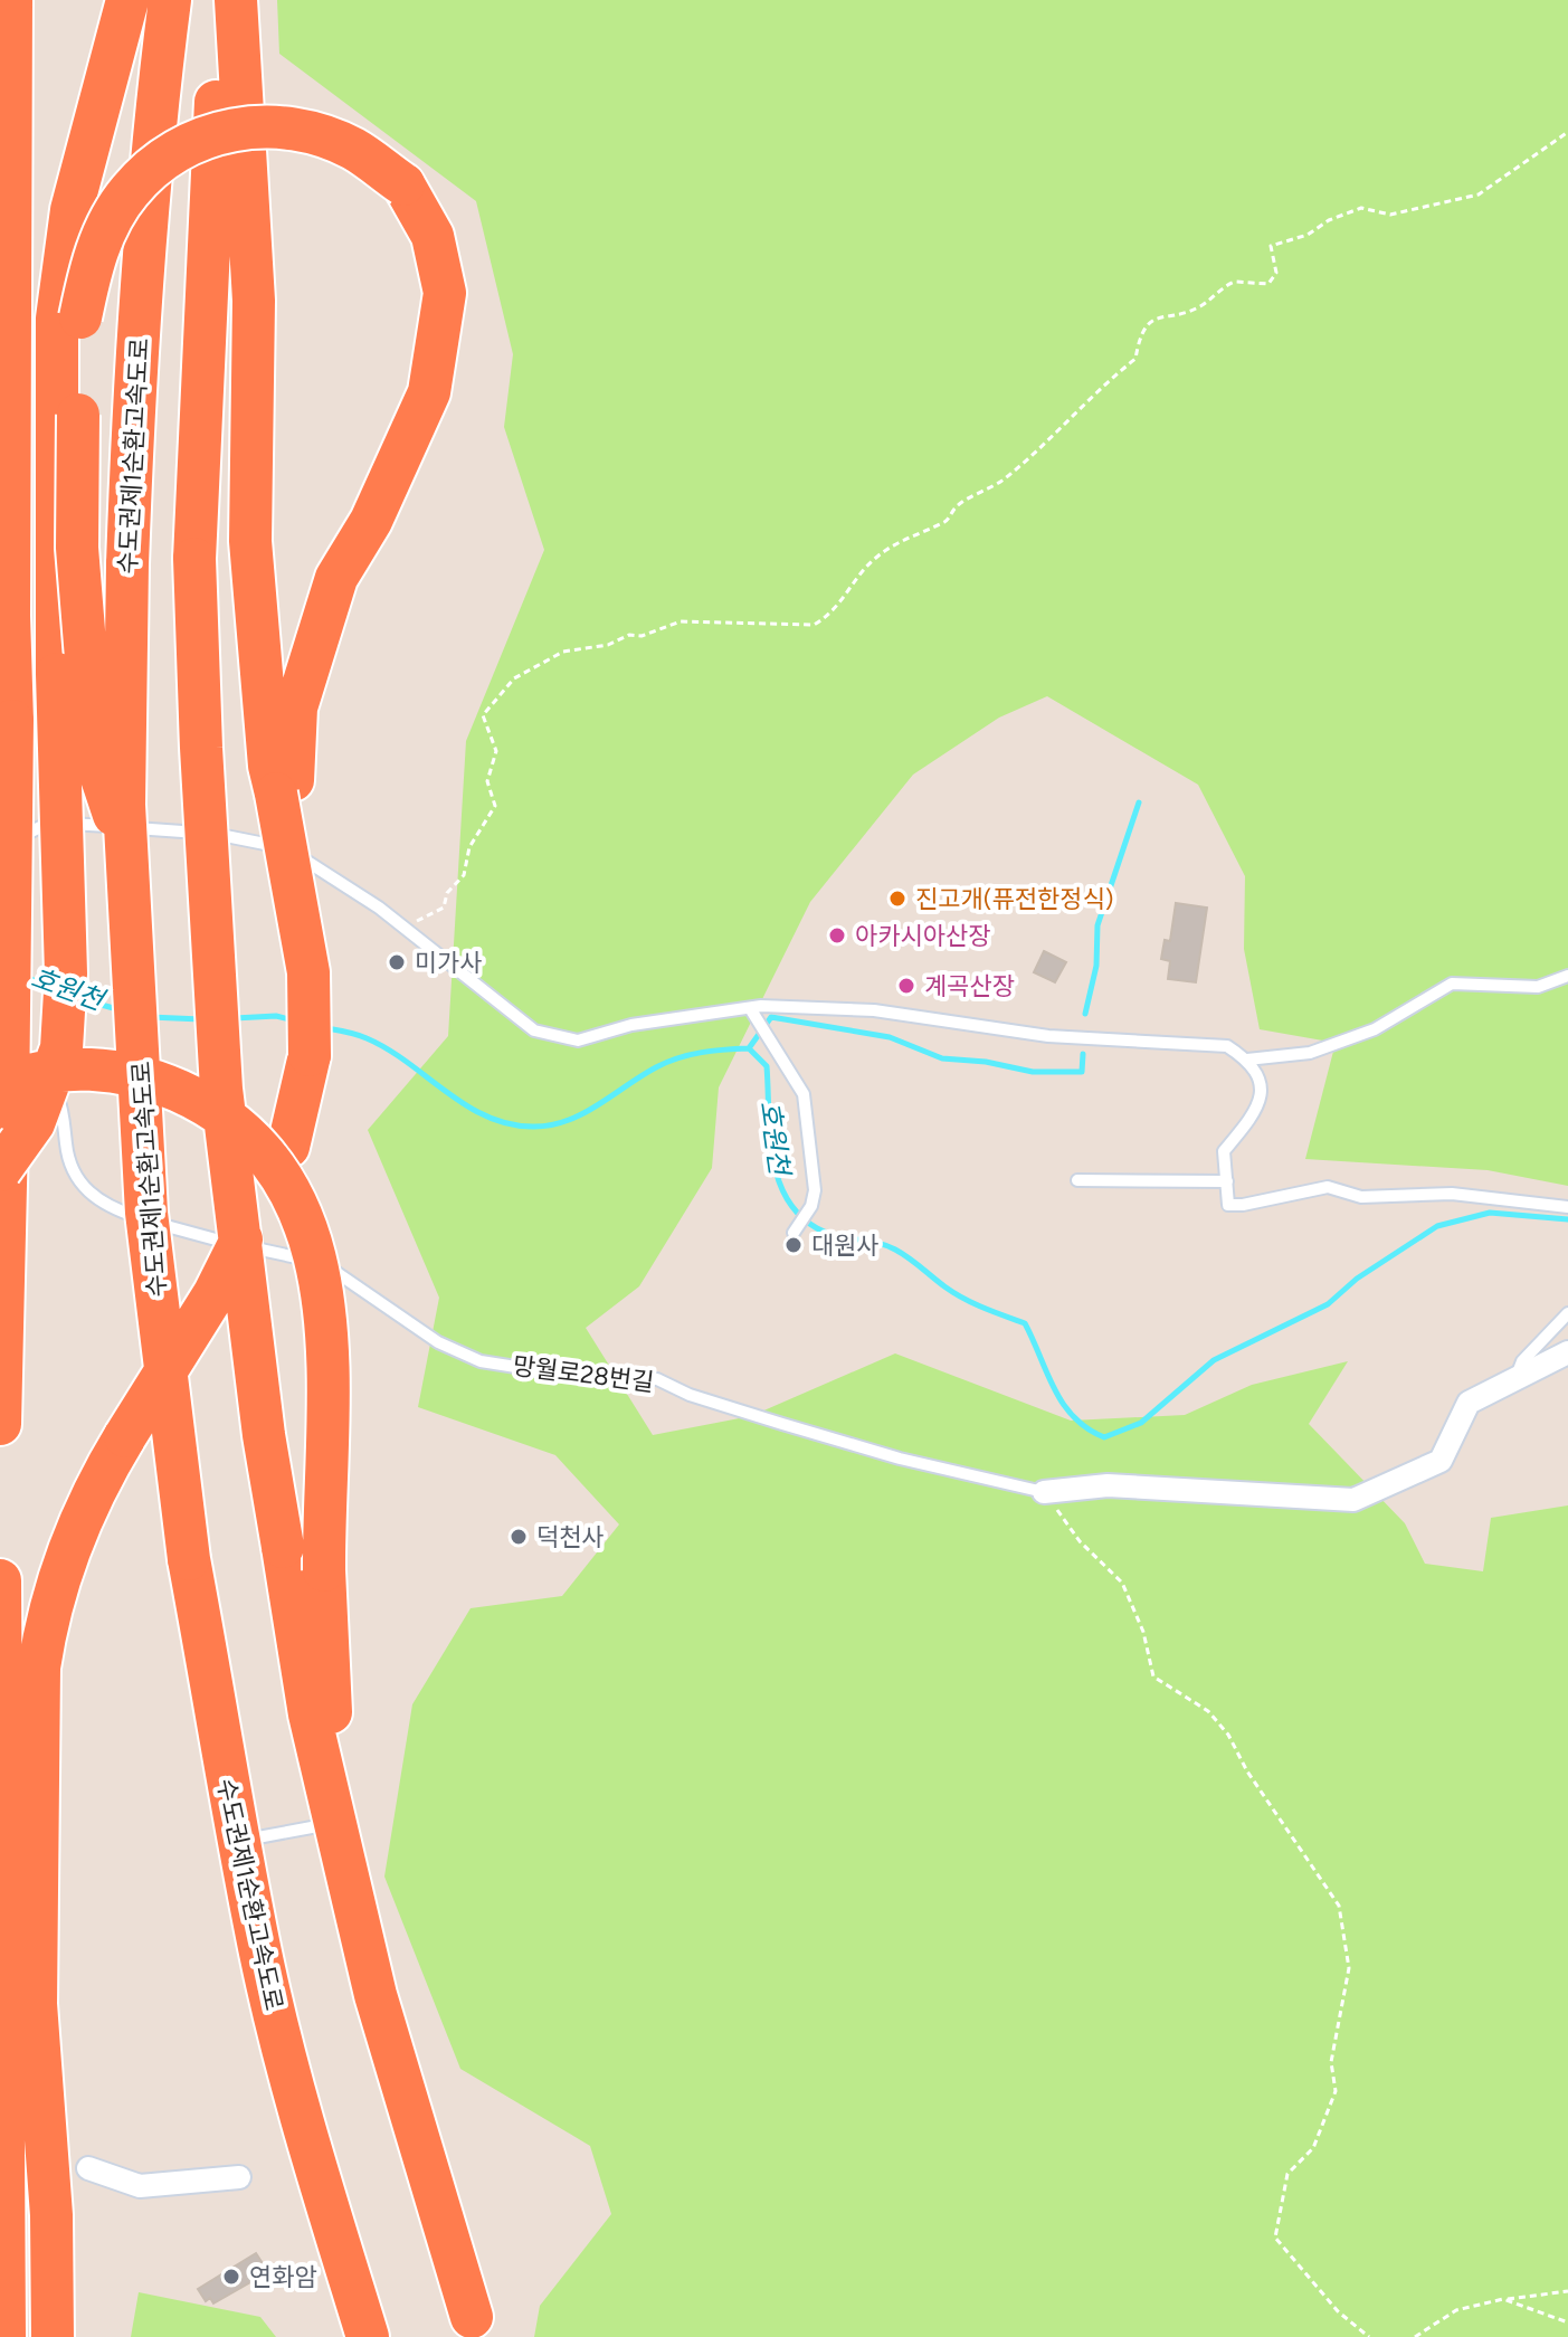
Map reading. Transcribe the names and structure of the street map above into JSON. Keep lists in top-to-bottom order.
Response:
{
  "streets": {
    "highway": ["수도권제1순환고속도로"],
    "street": ["망월로28번길"]
  },
  "water": ["호원천"],
  "places": [
    "진고개(퓨전한정식)",
    "아카시아산장",
    "미가사",
    "계곡산장",
    "대원사",
    "덕천사",
    "연화암"
  ]
}
